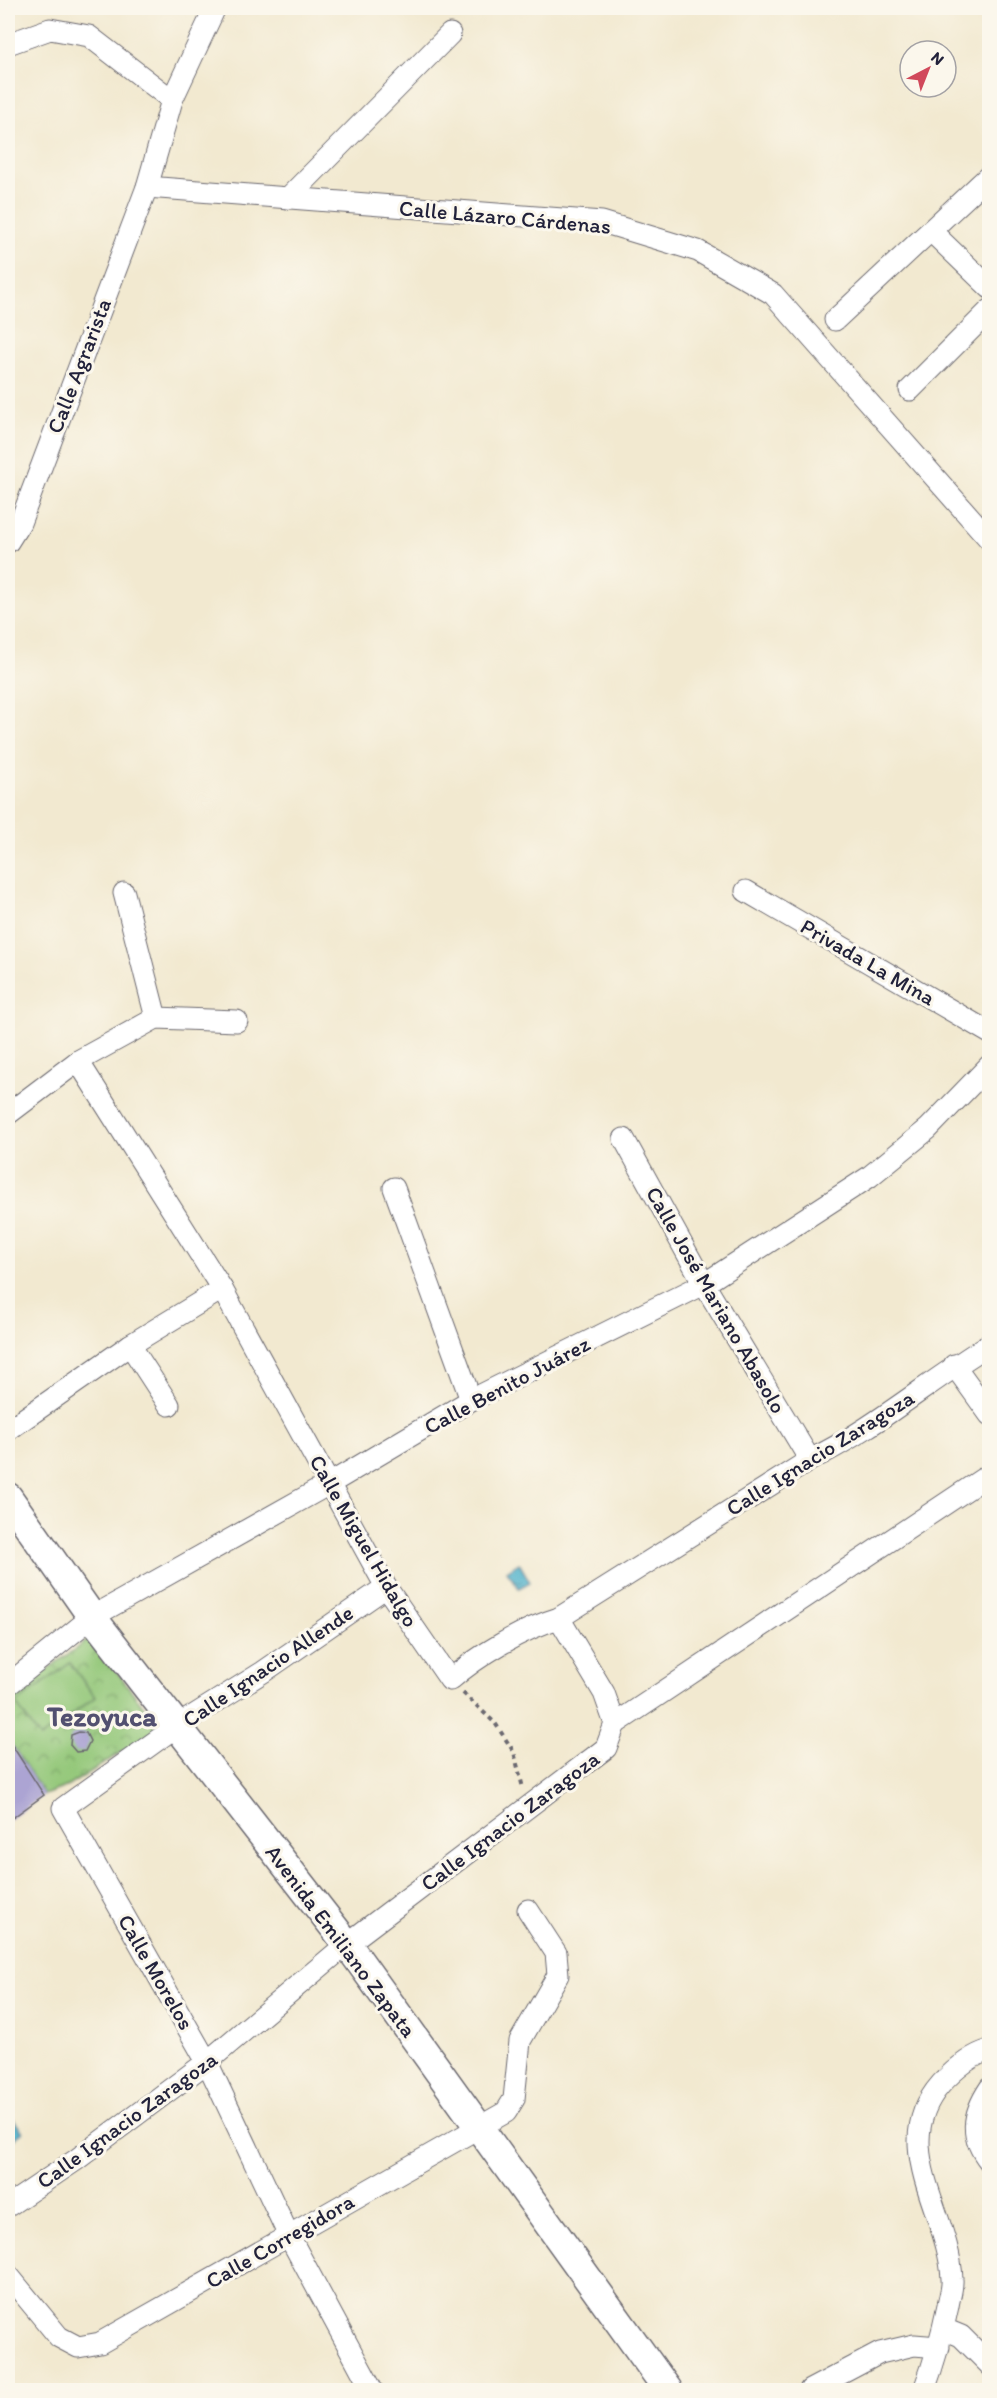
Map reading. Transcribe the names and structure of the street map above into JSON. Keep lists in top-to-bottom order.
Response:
{
  "streets": {
    "street": [
      "Calle Lázaro Cárdenas",
      "Calle Agrarista",
      "Privada La Mina",
      "Calle José Mariano Abasolo",
      "Calle Benito Juárez",
      "Calle Ignacio Zaragoza",
      "Calle Miguel Hidalgo",
      "Calle Ignacio Allende",
      "Avenida Emiliano Zapata",
      "Calle Morelos",
      "Calle Corregidora"
    ]
  },
  "crossings": [
    ["Calle Lázaro Cárdenas", "Calle Agrarista"],
    ["Calle José Mariano Abasolo", "Calle Benito Juárez"],
    ["Calle José Mariano Abasolo", "Calle Ignacio Zaragoza"],
    ["Calle Benito Juárez", "Calle Miguel Hidalgo"],
    ["Calle Benito Juárez", "Avenida Emiliano Zapata"],
    ["Calle Ignacio Zaragoza", "Avenida Emiliano Zapata"],
    ["Calle Ignacio Zaragoza", "Calle Morelos"],
    ["Calle Miguel Hidalgo", "Calle Ignacio Allende"],
    ["Calle Ignacio Allende", "Avenida Emiliano Zapata"],
    ["Calle Ignacio Allende", "Calle Morelos"],
    ["Avenida Emiliano Zapata", "Calle Corregidora"],
    ["Calle Morelos", "Calle Corregidora"]
  ],
  "districts": ["Tezoyuca"],
  "north": "top right"
}
